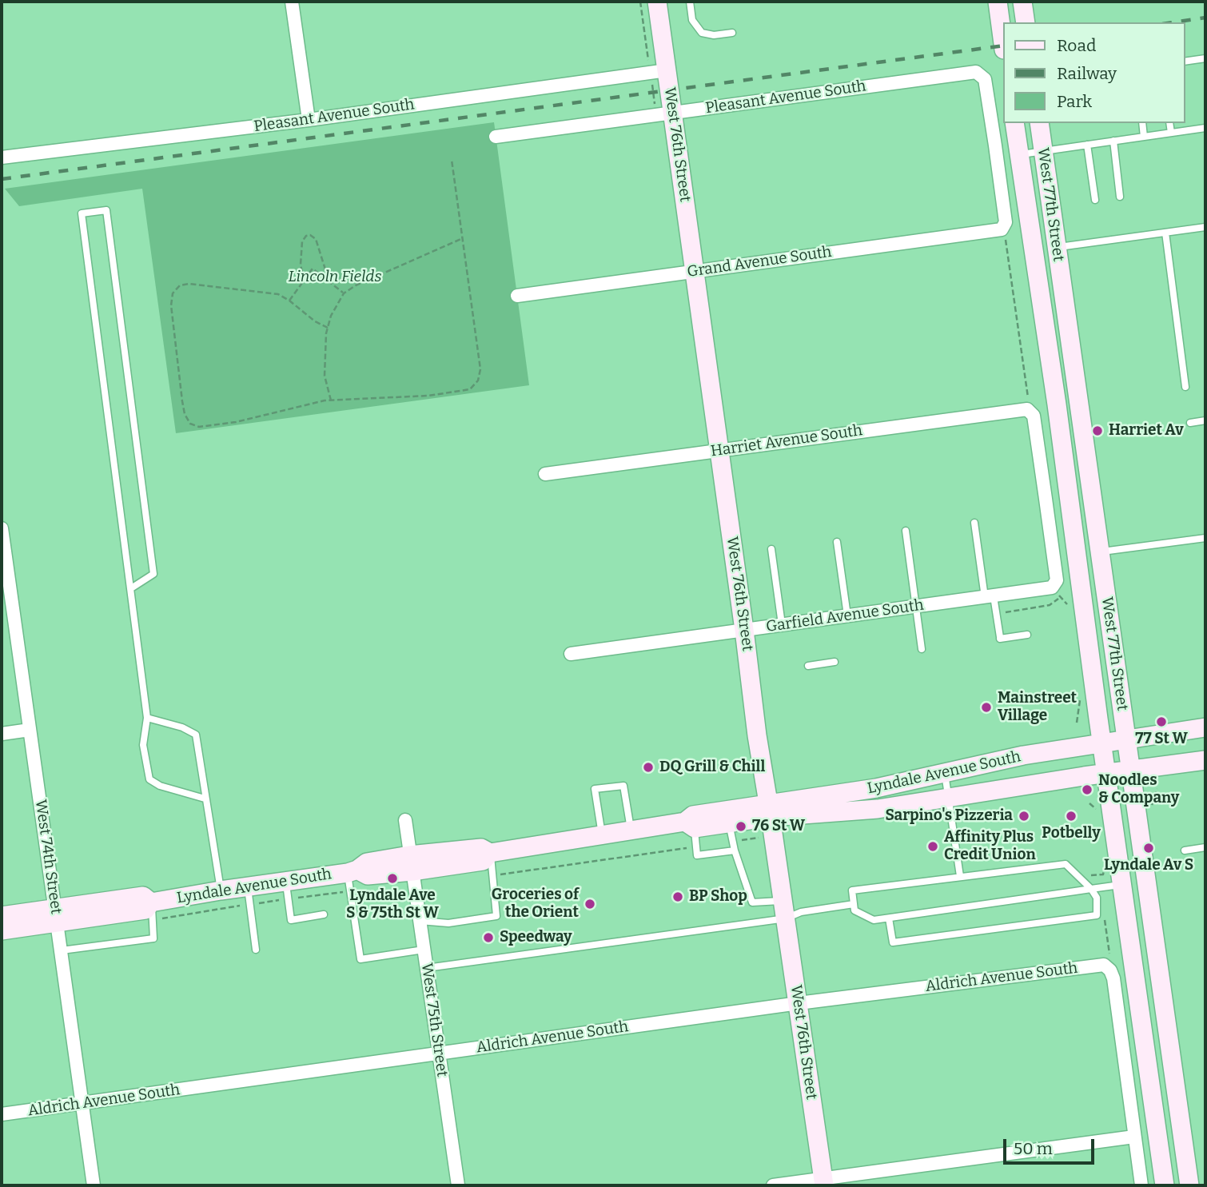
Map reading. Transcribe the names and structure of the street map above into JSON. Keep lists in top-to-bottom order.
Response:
{
  "streets": {
    "street": [
      "Pleasant Avenue South",
      "West 76th Street",
      "West 77th Street",
      "Grand Avenue South",
      "Harriet Avenue South",
      "Garfield Avenue South",
      "Lyndale Avenue South",
      "West 74th Street",
      "Aldrich Avenue South",
      "West 75th Street"
    ]
  },
  "crossings": [
    ["Pleasant Avenue South", "West 76th Street"],
    ["Pleasant Avenue South", "Grand Avenue South"],
    ["West 76th Street", "Grand Avenue South"],
    ["West 76th Street", "Harriet Avenue South"],
    ["West 76th Street", "Garfield Avenue South"],
    ["West 76th Street", "Lyndale Avenue South"],
    ["West 76th Street", "Aldrich Avenue South"],
    ["West 77th Street", "Lyndale Avenue South"],
    ["Lyndale Avenue South", "West 74th Street"],
    ["Lyndale Avenue South", "West 75th Street"],
    ["West 74th Street", "Aldrich Avenue South"],
    ["Aldrich Avenue South", "West 75th Street"]
  ],
  "parks": ["Lincoln Fields"],
  "places": [
    "Harriet Av",
    "Mainstreet Village",
    "77 St W",
    "DQ Grill & Chill",
    "Noodles & Company",
    "Sarpino's Pizzeria",
    "Potbelly",
    "76 St W",
    "Affinity Plus Credit Union",
    "Lyndale Av S",
    "Lyndale Ave S & 75th St W",
    "BP Shop",
    "Groceries of the Orient",
    "Speedway"
  ],
  "legend": ["Road", "Railway", "Park"],
  "scale_bar": "50 m"
}
